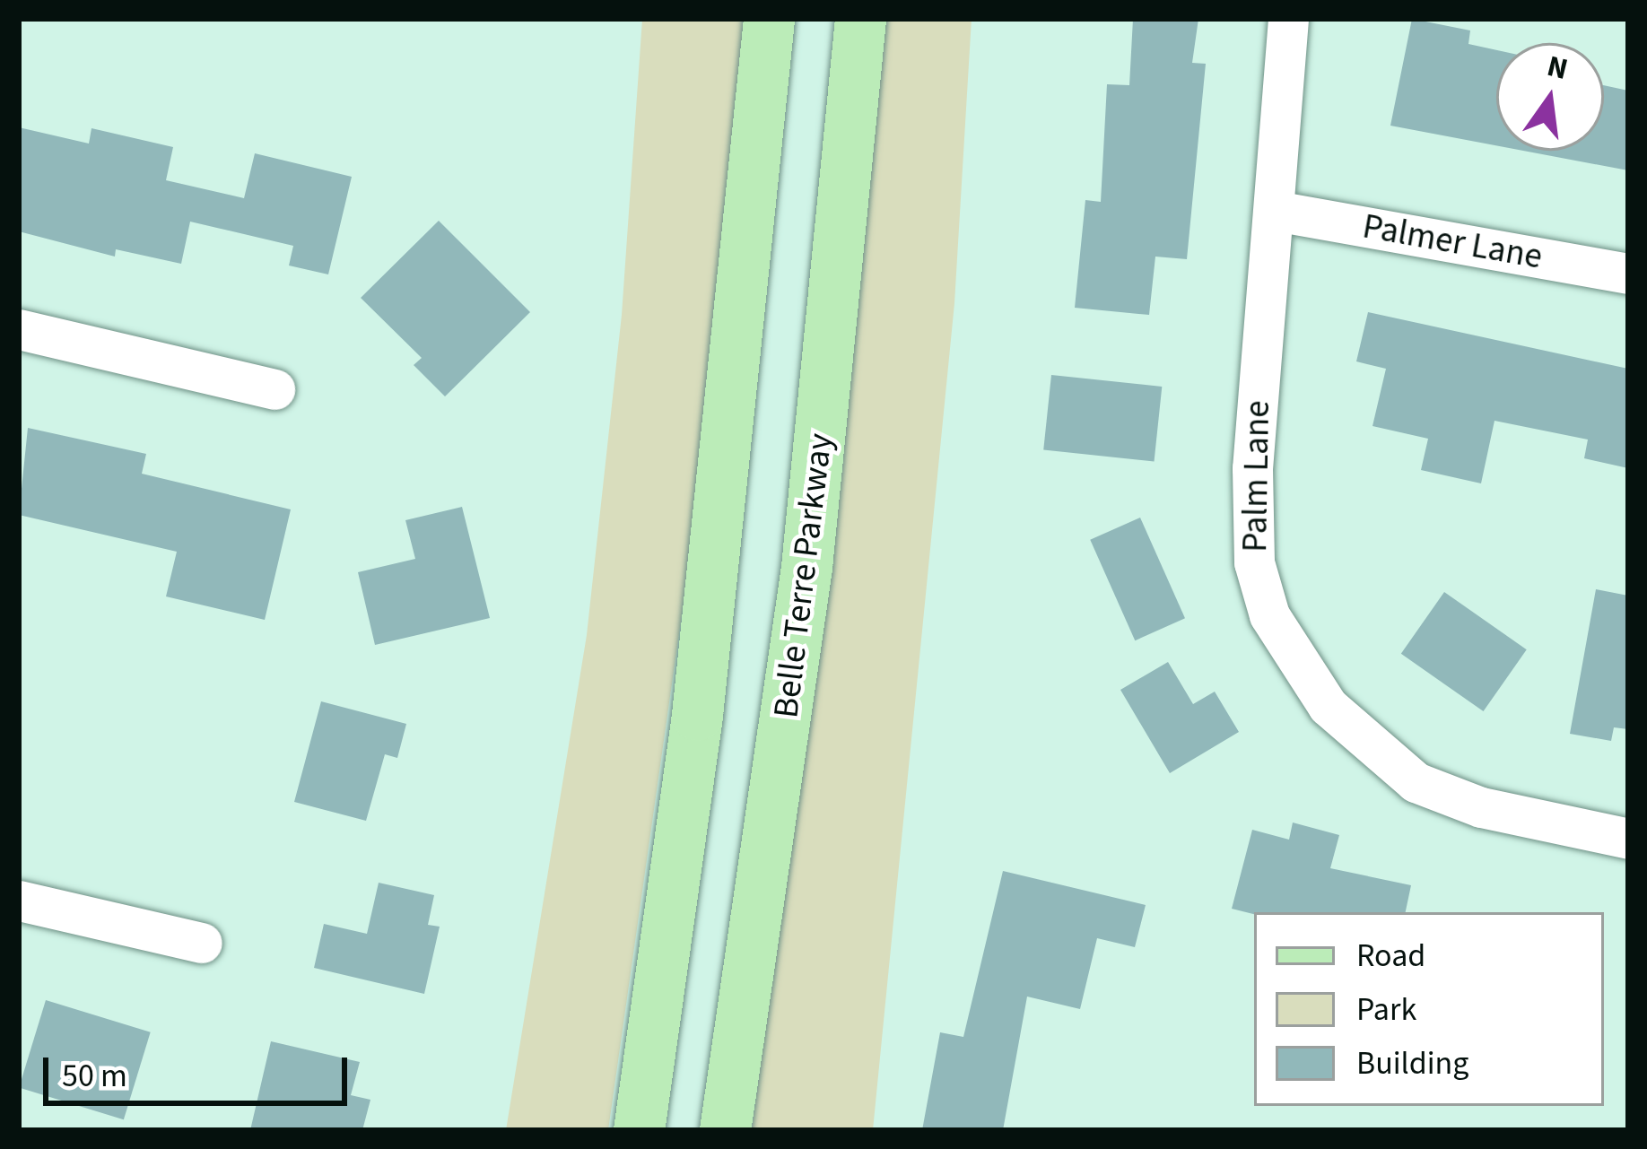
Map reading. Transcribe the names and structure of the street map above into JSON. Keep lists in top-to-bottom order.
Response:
{
  "streets": {
    "main road": ["Belle Terre Parkway"],
    "street": ["Palmer Lane", "Palm Lane"]
  },
  "crossings": [
    ["Palmer Lane", "Palm Lane"]
  ],
  "legend": ["Road", "Park", "Building"],
  "scale_bar": "50 m",
  "north": "top"
}
